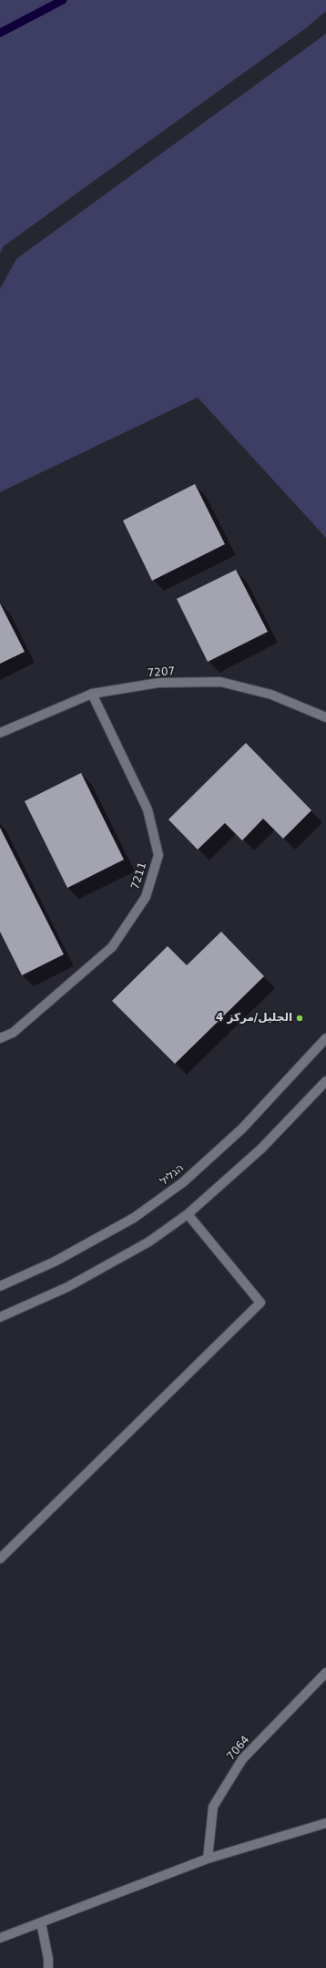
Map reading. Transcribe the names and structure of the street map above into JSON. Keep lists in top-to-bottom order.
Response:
{
  "streets": {
    "street": [
      "7207",
      "7211",
      "הגליל",
      "7064"
    ]
  },
  "crossings": [
    ["7207", "7211"]
  ],
  "places": ["الجليل/مركز 4"]
}
